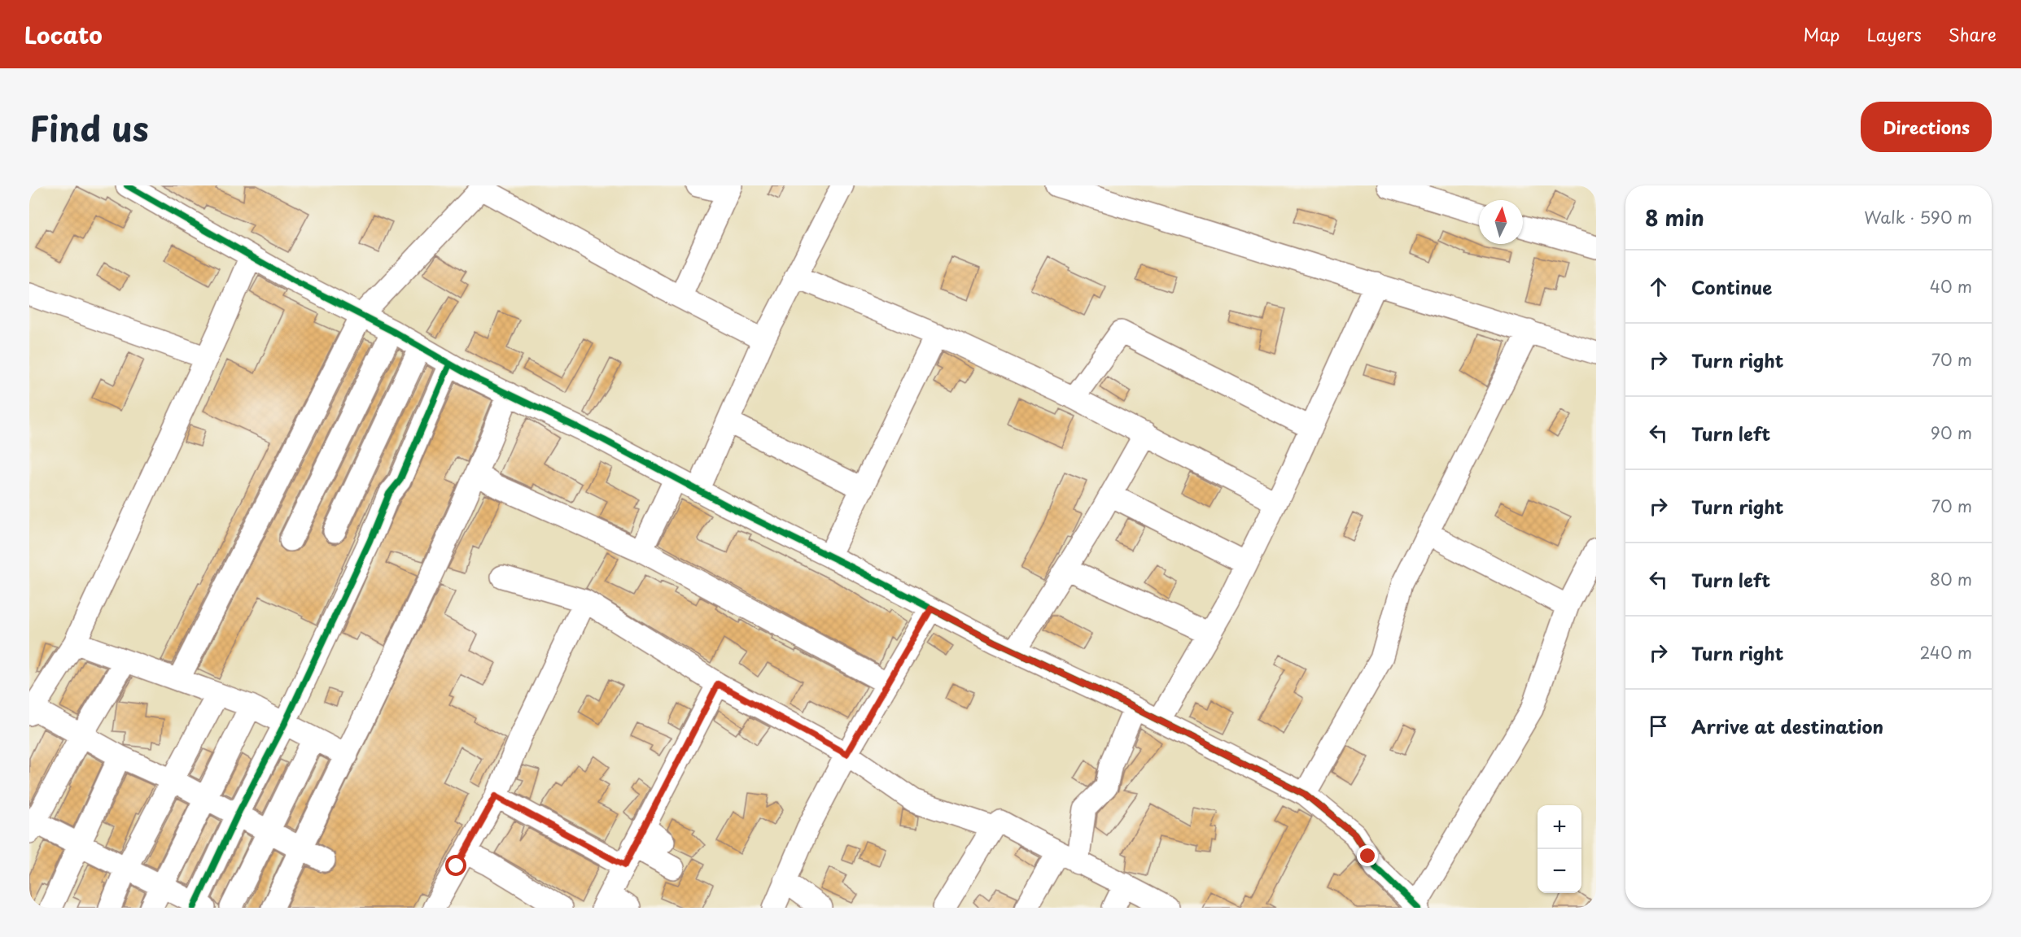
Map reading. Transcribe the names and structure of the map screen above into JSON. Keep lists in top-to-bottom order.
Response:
{
  "north": "top",
  "page": {
    "header": "Locato",
    "nav": ["Map", "Layers", "Share"],
    "title": "Find us",
    "buttons": "Directions",
    "heading": ["8 min", "Walk · 590 m"],
    "list": [
      ["Continue", "40 m"],
      ["Turn right", "70 m"],
      ["Turn left", "90 m"],
      ["Turn right", "70 m"],
      ["Turn left", "80 m"],
      ["Turn right", "240 m"],
      "Arrive at destination"
    ],
    "map_buttons": ["+", "−"]
  }
}
